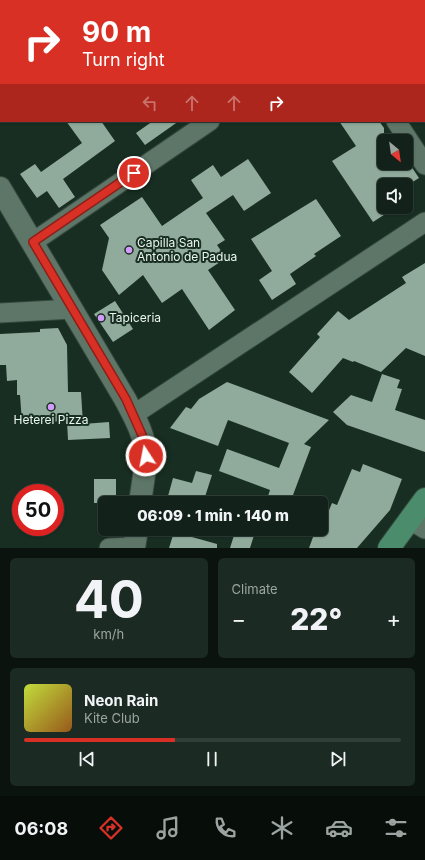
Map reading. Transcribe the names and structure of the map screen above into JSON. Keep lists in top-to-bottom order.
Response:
{
  "places": ["Capilla San Antonio de Padua", "Tapiceria", "Heterei Pizza"],
  "north": "bottom right",
  "page": {
    "turn": ["90 m", "Turn right"],
    "limit": "50",
    "trip": "06:09 · 1 min · 140 m",
    "tile": [
      ["40", "km/h"],
      "Climate"
    ],
    "heat": ["−", "22°", "+"],
    "song": ["Neon Rain", "Kite Club"],
    "tabs": "06:08"
  }
}
